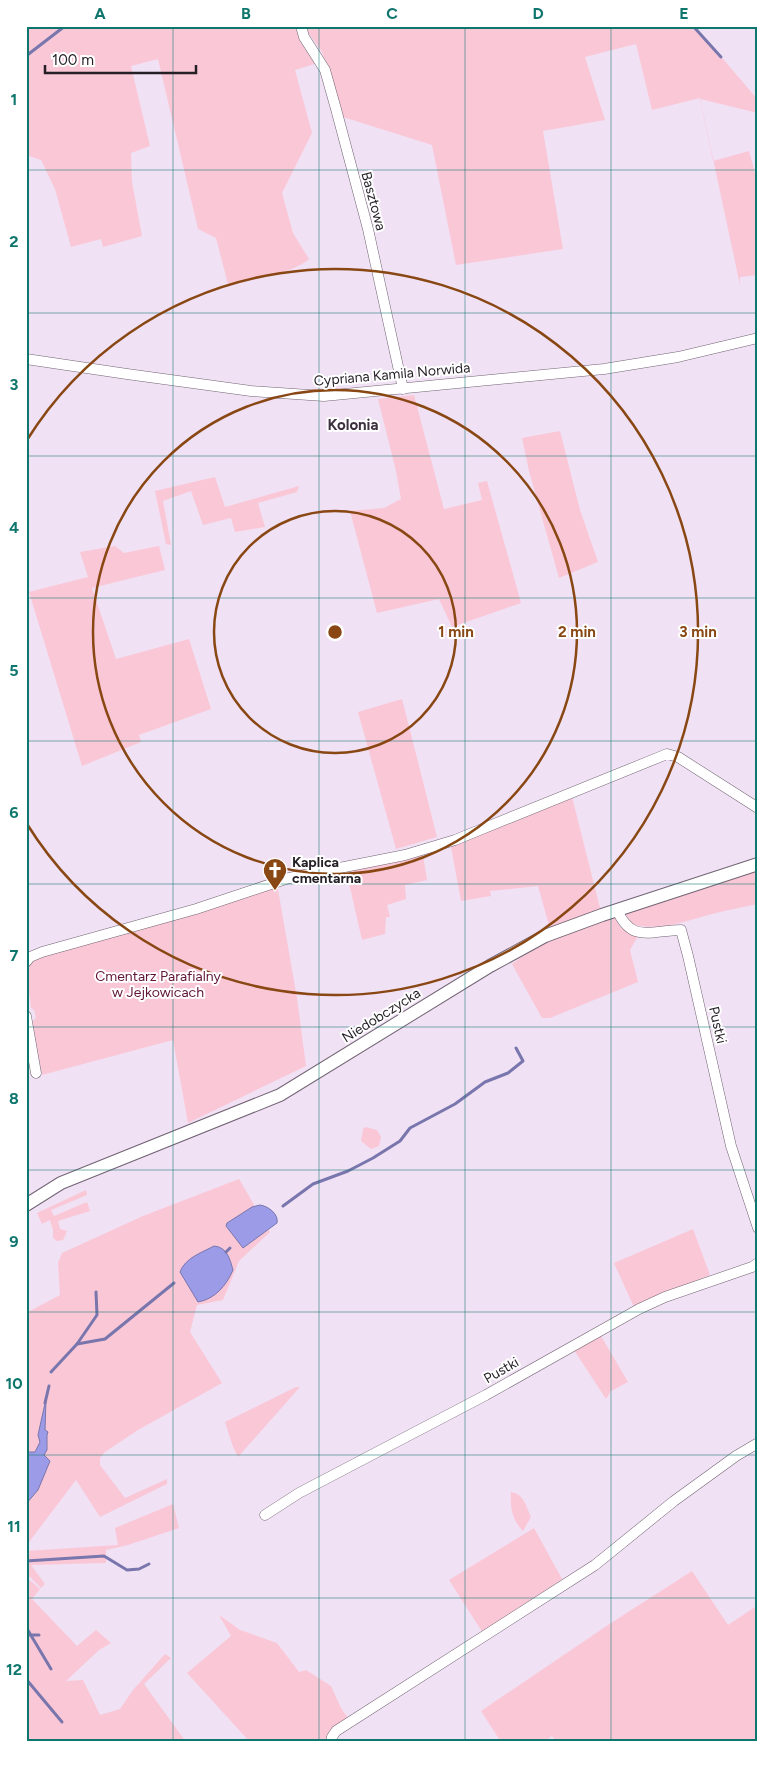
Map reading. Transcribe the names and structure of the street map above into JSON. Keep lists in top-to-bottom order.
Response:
{
  "streets": {
    "street": [
      "Basztowa",
      "Cypriana Kamila Norwida",
      "Niedobczycka",
      "Pustki"
    ]
  },
  "crossings": [
    ["Basztowa", "Cypriana Kamila Norwida"],
    ["Niedobczycka", "Pustki"]
  ],
  "districts": ["Kolonia"],
  "parks": ["Cmentarz Parafialny w Jejkowicach"],
  "places": {
    "church": ["Kaplica cmentarna"]
  },
  "scale_bar": "100 m",
  "grid": {
    "columns": [
      "A",
      "B",
      "C",
      "D",
      "E"
    ],
    "rows": [
      "1",
      "2",
      "3",
      "4",
      "5",
      "6",
      "7",
      "8",
      "9",
      "10",
      "11",
      "12"
    ]
  },
  "rings": ["1 min", "2 min", "3 min"]
}
